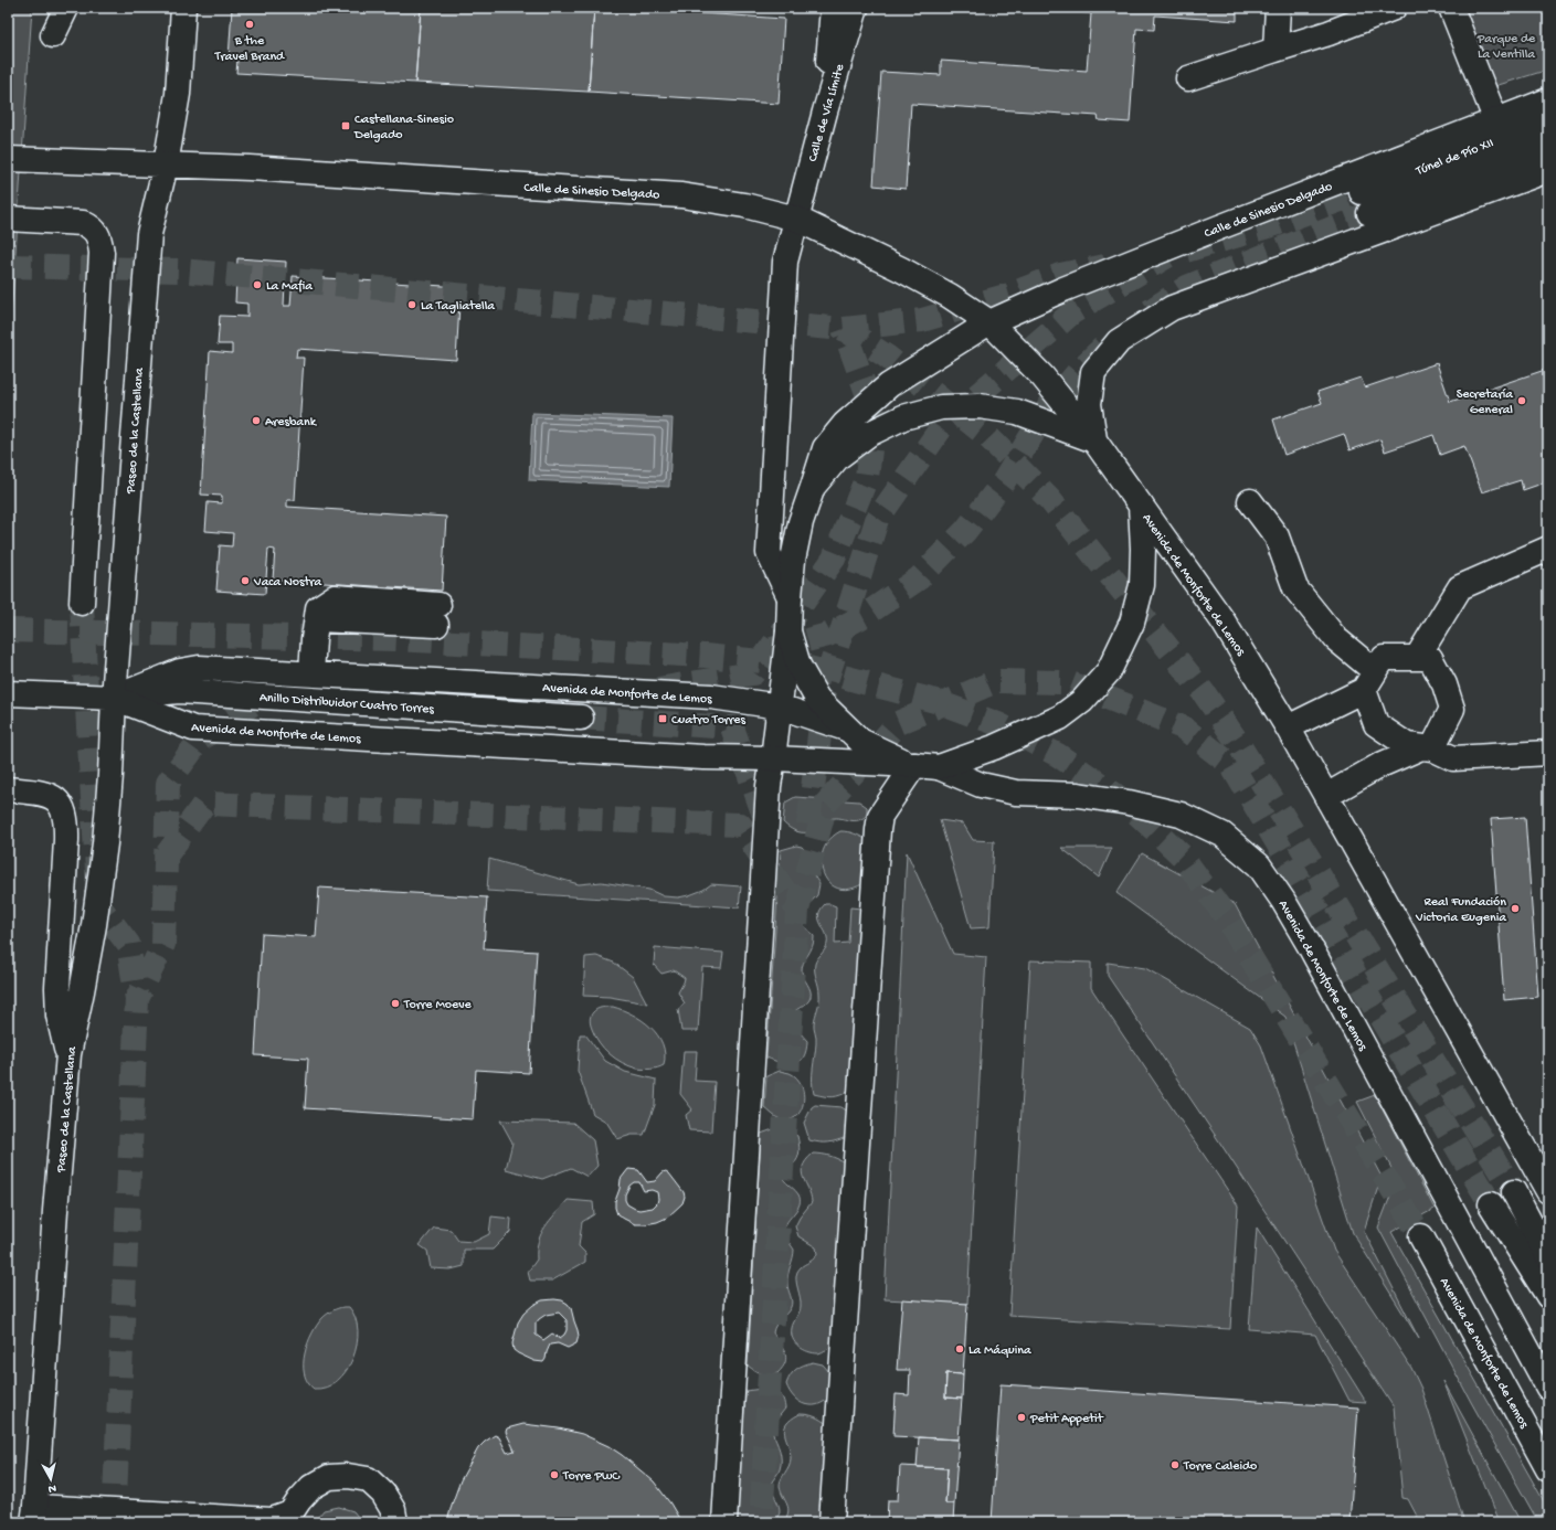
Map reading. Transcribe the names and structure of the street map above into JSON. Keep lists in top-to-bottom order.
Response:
{
  "streets": {
    "main road": [
      "Calle de Vía Límite",
      "Túnel de Pío XII",
      "Calle de Sinesio Delgado",
      "Paseo de la Castellana",
      "Avenida de Monforte de Lemos",
      "Anillo Distribuidor Cuatro Torres"
    ]
  },
  "crossings": [
    ["Calle de Vía Límite", "Calle de Sinesio Delgado"],
    ["Calle de Vía Límite", "Avenida de Monforte de Lemos"],
    ["Calle de Sinesio Delgado", "Paseo de la Castellana"],
    ["Calle de Sinesio Delgado", "Avenida de Monforte de Lemos"],
    ["Paseo de la Castellana", "Avenida de Monforte de Lemos"],
    ["Paseo de la Castellana", "Anillo Distribuidor Cuatro Torres"],
    ["Avenida de Monforte de Lemos", "Anillo Distribuidor Cuatro Torres"]
  ],
  "parks": ["Parque de La Ventilla"],
  "places": {
    "other": [
      "B the Travel Brand",
      "La Mafia",
      "La Tagliatella",
      "Secretaría General",
      "Aresbank",
      "Vaca Nostra",
      "Real Fundación Victoria Eugenia",
      "Torre Moeve",
      "La Máquina",
      "Petit Appetit",
      "Torre Caleido",
      "Torre PwC"
    ],
    "transit": ["Castellana-Sinesio Delgado", "Cuatro Torres"]
  },
  "north": "bottom"
}
